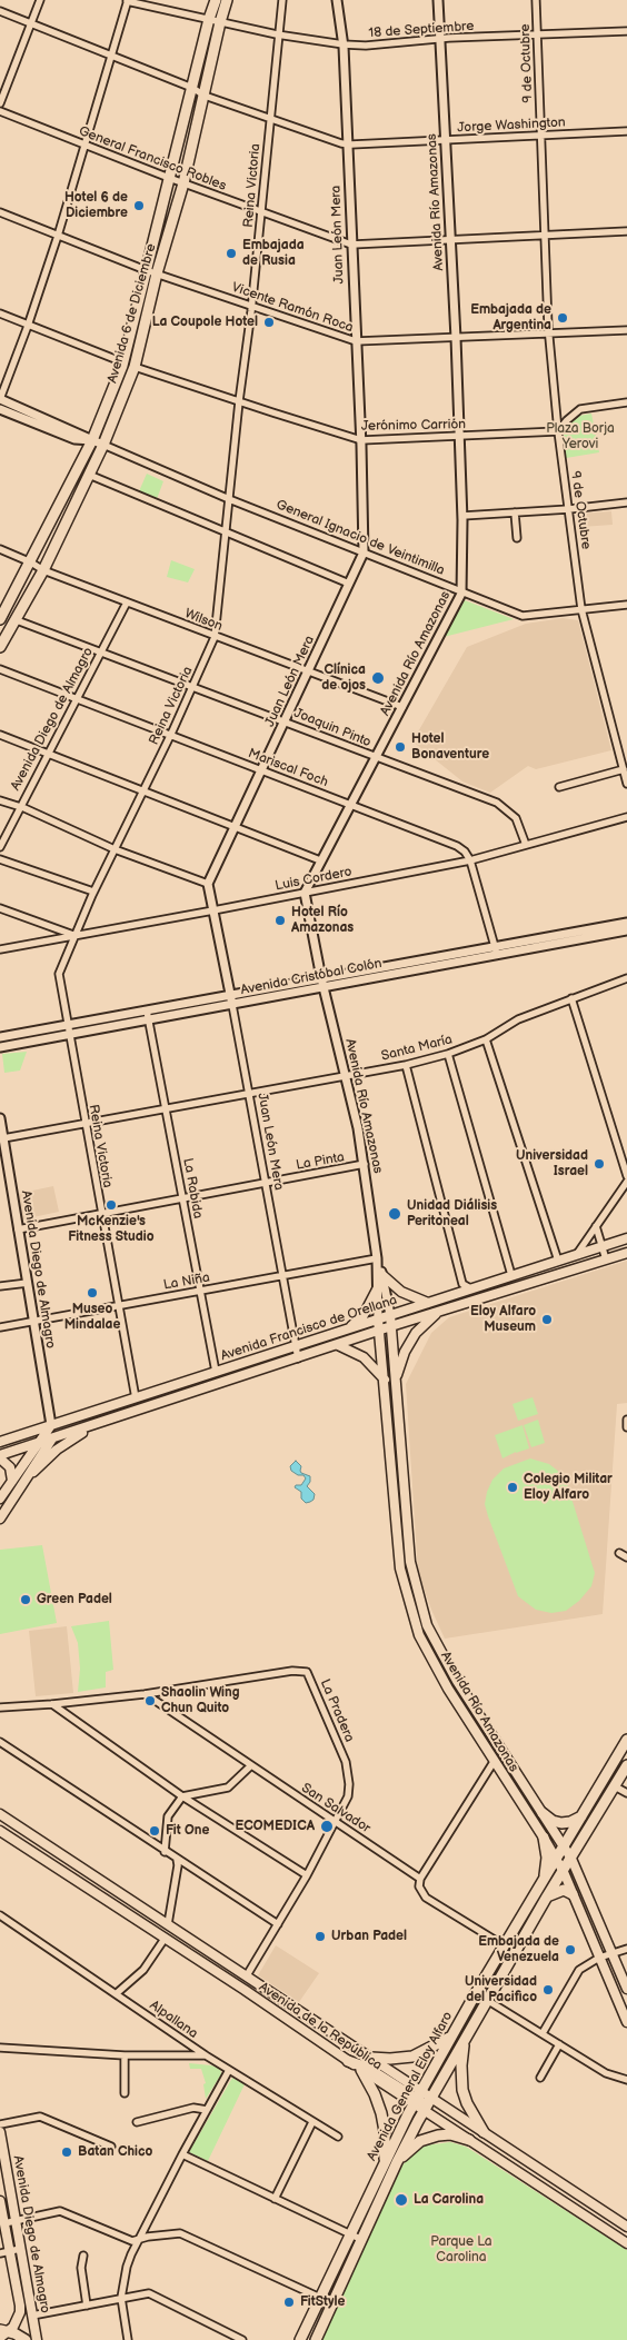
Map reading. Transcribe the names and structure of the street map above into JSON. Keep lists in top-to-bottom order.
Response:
{
  "streets": {
    "main road": [
      "Avenida Río Amazonas",
      "Avenida 6 de Diciembre",
      "Avenida Diego de Almagro",
      "Avenida Francisco de Orellana",
      "Avenida de la República",
      "Avenida General Eloy Alfaro"
    ],
    "street": [
      "18 de Septiembre",
      "9 de Octubre",
      "Jorge Washington",
      "General Francisco Robles",
      "Reina Victoria",
      "Juan León Mera",
      "Vicente Ramón Roca",
      "Jerónimo Carrión",
      "General Ignacio de Veintimilla",
      "Wilson",
      "Joaquin Pinto",
      "Mariscal Foch",
      "Luis Cordero",
      "Avenida Cristóbal Colón",
      "Santa María",
      "La Pinta",
      "La Rabida",
      "La Niña",
      "La Pradera",
      "San Salvador",
      "Alpallana"
    ]
  },
  "crossings": [
    ["18 de Septiembre", "9 de Octubre"],
    ["18 de Septiembre", "Reina Victoria"],
    ["18 de Septiembre", "Avenida Río Amazonas"],
    ["18 de Septiembre", "Juan León Mera"],
    ["18 de Septiembre", "Avenida 6 de Diciembre"],
    ["9 de Octubre", "Jorge Washington"],
    ["9 de Octubre", "General Francisco Robles"],
    ["9 de Octubre", "Vicente Ramón Roca"],
    ["9 de Octubre", "Jerónimo Carrión"],
    ["9 de Octubre", "General Ignacio de Veintimilla"],
    ["Jorge Washington", "Reina Victoria"],
    ["Jorge Washington", "Avenida Río Amazonas"],
    ["Jorge Washington", "Juan León Mera"],
    ["Jorge Washington", "Avenida 6 de Diciembre"],
    ["General Francisco Robles", "Reina Victoria"],
    ["General Francisco Robles", "Avenida Río Amazonas"],
    ["General Francisco Robles", "Juan León Mera"],
    ["General Francisco Robles", "Avenida 6 de Diciembre"],
    ["Reina Victoria", "Vicente Ramón Roca"],
    ["Reina Victoria", "Jerónimo Carrión"],
    ["Reina Victoria", "General Ignacio de Veintimilla"],
    ["Reina Victoria", "Wilson"],
    ["Reina Victoria", "Joaquin Pinto"],
    ["Reina Victoria", "Mariscal Foch"],
    ["Reina Victoria", "Luis Cordero"],
    ["Reina Victoria", "Avenida Cristóbal Colón"],
    ["Reina Victoria", "Santa María"],
    ["Reina Victoria", "La Pinta"],
    ["Reina Victoria", "La Niña"],
    ["Reina Victoria", "Avenida Francisco de Orellana"],
    ["Avenida Río Amazonas", "Vicente Ramón Roca"],
    ["Avenida Río Amazonas", "Jerónimo Carrión"],
    ["Avenida Río Amazonas", "General Ignacio de Veintimilla"],
    ["Avenida Río Amazonas", "Wilson"],
    ["Avenida Río Amazonas", "Joaquin Pinto"],
    ["Avenida Río Amazonas", "Mariscal Foch"],
    ["Avenida Río Amazonas", "Luis Cordero"],
    ["Avenida Río Amazonas", "Avenida Cristóbal Colón"],
    ["Avenida Río Amazonas", "Santa María"],
    ["Avenida Río Amazonas", "La Pinta"],
    ["Avenida Río Amazonas", "La Niña"],
    ["Avenida Río Amazonas", "Avenida Francisco de Orellana"],
    ["Avenida Río Amazonas", "Avenida General Eloy Alfaro"],
    ["Juan León Mera", "Vicente Ramón Roca"],
    ["Juan León Mera", "Jerónimo Carrión"],
    ["Juan León Mera", "General Ignacio de Veintimilla"],
    ["Juan León Mera", "Wilson"],
    ["Juan León Mera", "Joaquin Pinto"],
    ["Juan León Mera", "Mariscal Foch"],
    ["Juan León Mera", "Luis Cordero"],
    ["Juan León Mera", "Avenida Cristóbal Colón"],
    ["Juan León Mera", "Santa María"],
    ["Juan León Mera", "La Pinta"],
    ["Juan León Mera", "La Niña"],
    ["Juan León Mera", "Avenida Francisco de Orellana"],
    ["Vicente Ramón Roca", "Avenida 6 de Diciembre"],
    ["Avenida 6 de Diciembre", "Jerónimo Carrión"],
    ["Avenida 6 de Diciembre", "General Ignacio de Veintimilla"],
    ["Avenida 6 de Diciembre", "Wilson"],
    ["Avenida 6 de Diciembre", "Joaquin Pinto"],
    ["Wilson", "Avenida Diego de Almagro"],
    ["Avenida Diego de Almagro", "Joaquin Pinto"],
    ["Avenida Diego de Almagro", "Mariscal Foch"],
    ["Avenida Diego de Almagro", "Santa María"],
    ["Avenida Diego de Almagro", "La Pinta"],
    ["Avenida Diego de Almagro", "La Niña"],
    ["Avenida Diego de Almagro", "Avenida Francisco de Orellana"],
    ["Joaquin Pinto", "Luis Cordero"],
    ["Mariscal Foch", "Luis Cordero"],
    ["Avenida Cristóbal Colón", "La Rabida"],
    ["Santa María", "La Rabida"],
    ["La Pinta", "La Rabida"],
    ["La Rabida", "La Niña"],
    ["La Rabida", "Avenida Francisco de Orellana"],
    ["La Pradera", "San Salvador"],
    ["La Pradera", "Avenida de la República"],
    ["San Salvador", "Avenida General Eloy Alfaro"],
    ["Avenida de la República", "Avenida General Eloy Alfaro"]
  ],
  "parks": ["Plaza Borja Yerovi", "Parque La Carolina"],
  "places": [
    "Hotel 6 de Diciembre",
    "Embajada de Rusia",
    "Embajada de Argentina",
    "La Coupole Hotel",
    "Clínica de ojos",
    "Hotel Bonaventure",
    "Hotel Río Amazonas",
    "Universidad Israel",
    "McKenzie's Fitness Studio",
    "Unidad Diálisis Peritoneal",
    "Museo Mindalae",
    "Eloy Alfaro Museum",
    "Colegio Militar Eloy Alfaro",
    "Green Padel",
    "Shaolin Wing Chun Quito",
    "ECOMEDICA",
    "Fit One",
    "Urban Padel",
    "Embajada de Venezuela",
    "Universidad del Pacifico",
    "Batan Chico",
    "La Carolina",
    "FitStyle"
  ]
}
